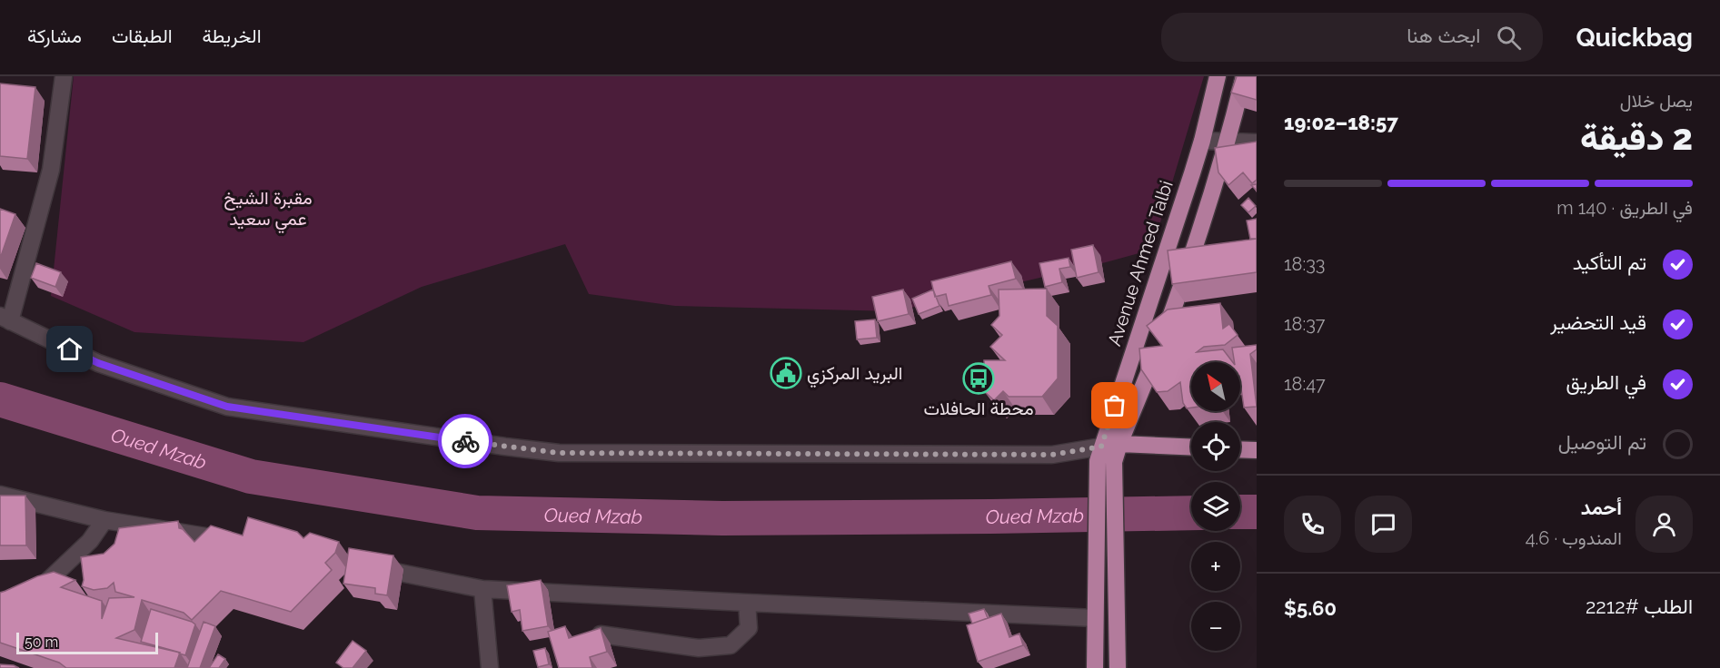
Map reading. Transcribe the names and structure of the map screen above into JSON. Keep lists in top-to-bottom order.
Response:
{
  "streets": {
    "main road": ["Avenue Ahmed Talbi"]
  },
  "water": ["Oued Mzab"],
  "parks": ["مقبرة الشيخ عمي سعيد"],
  "places": {
    "public building": ["البريد المركزي"],
    "bus stop": ["محطة الحافلات"]
  },
  "scale_bar": "50 m",
  "north": "top left",
  "page": {
    "header": "Quickbag",
    "search": "ابحث هنا",
    "nav": ["الخريطة", "الطبقات", "مشاركة"],
    "heading": ["2 دقيقة", "يصل خلال", "18:57–19:02"],
    "panel": [
      "أحمد",
      "المندوب · 4.6",
      "الطلب #2212",
      "$5.60"
    ],
    "bar": "في الطريق · 140 m",
    "list": [
      ["تم التأكيد", "18:33"],
      ["قيد التحضير", "18:37"],
      ["في الطريق", "18:47"],
      "تم التوصيل"
    ],
    "map_buttons": ["+", "−"],
    "scale": "50 m"
  }
}
